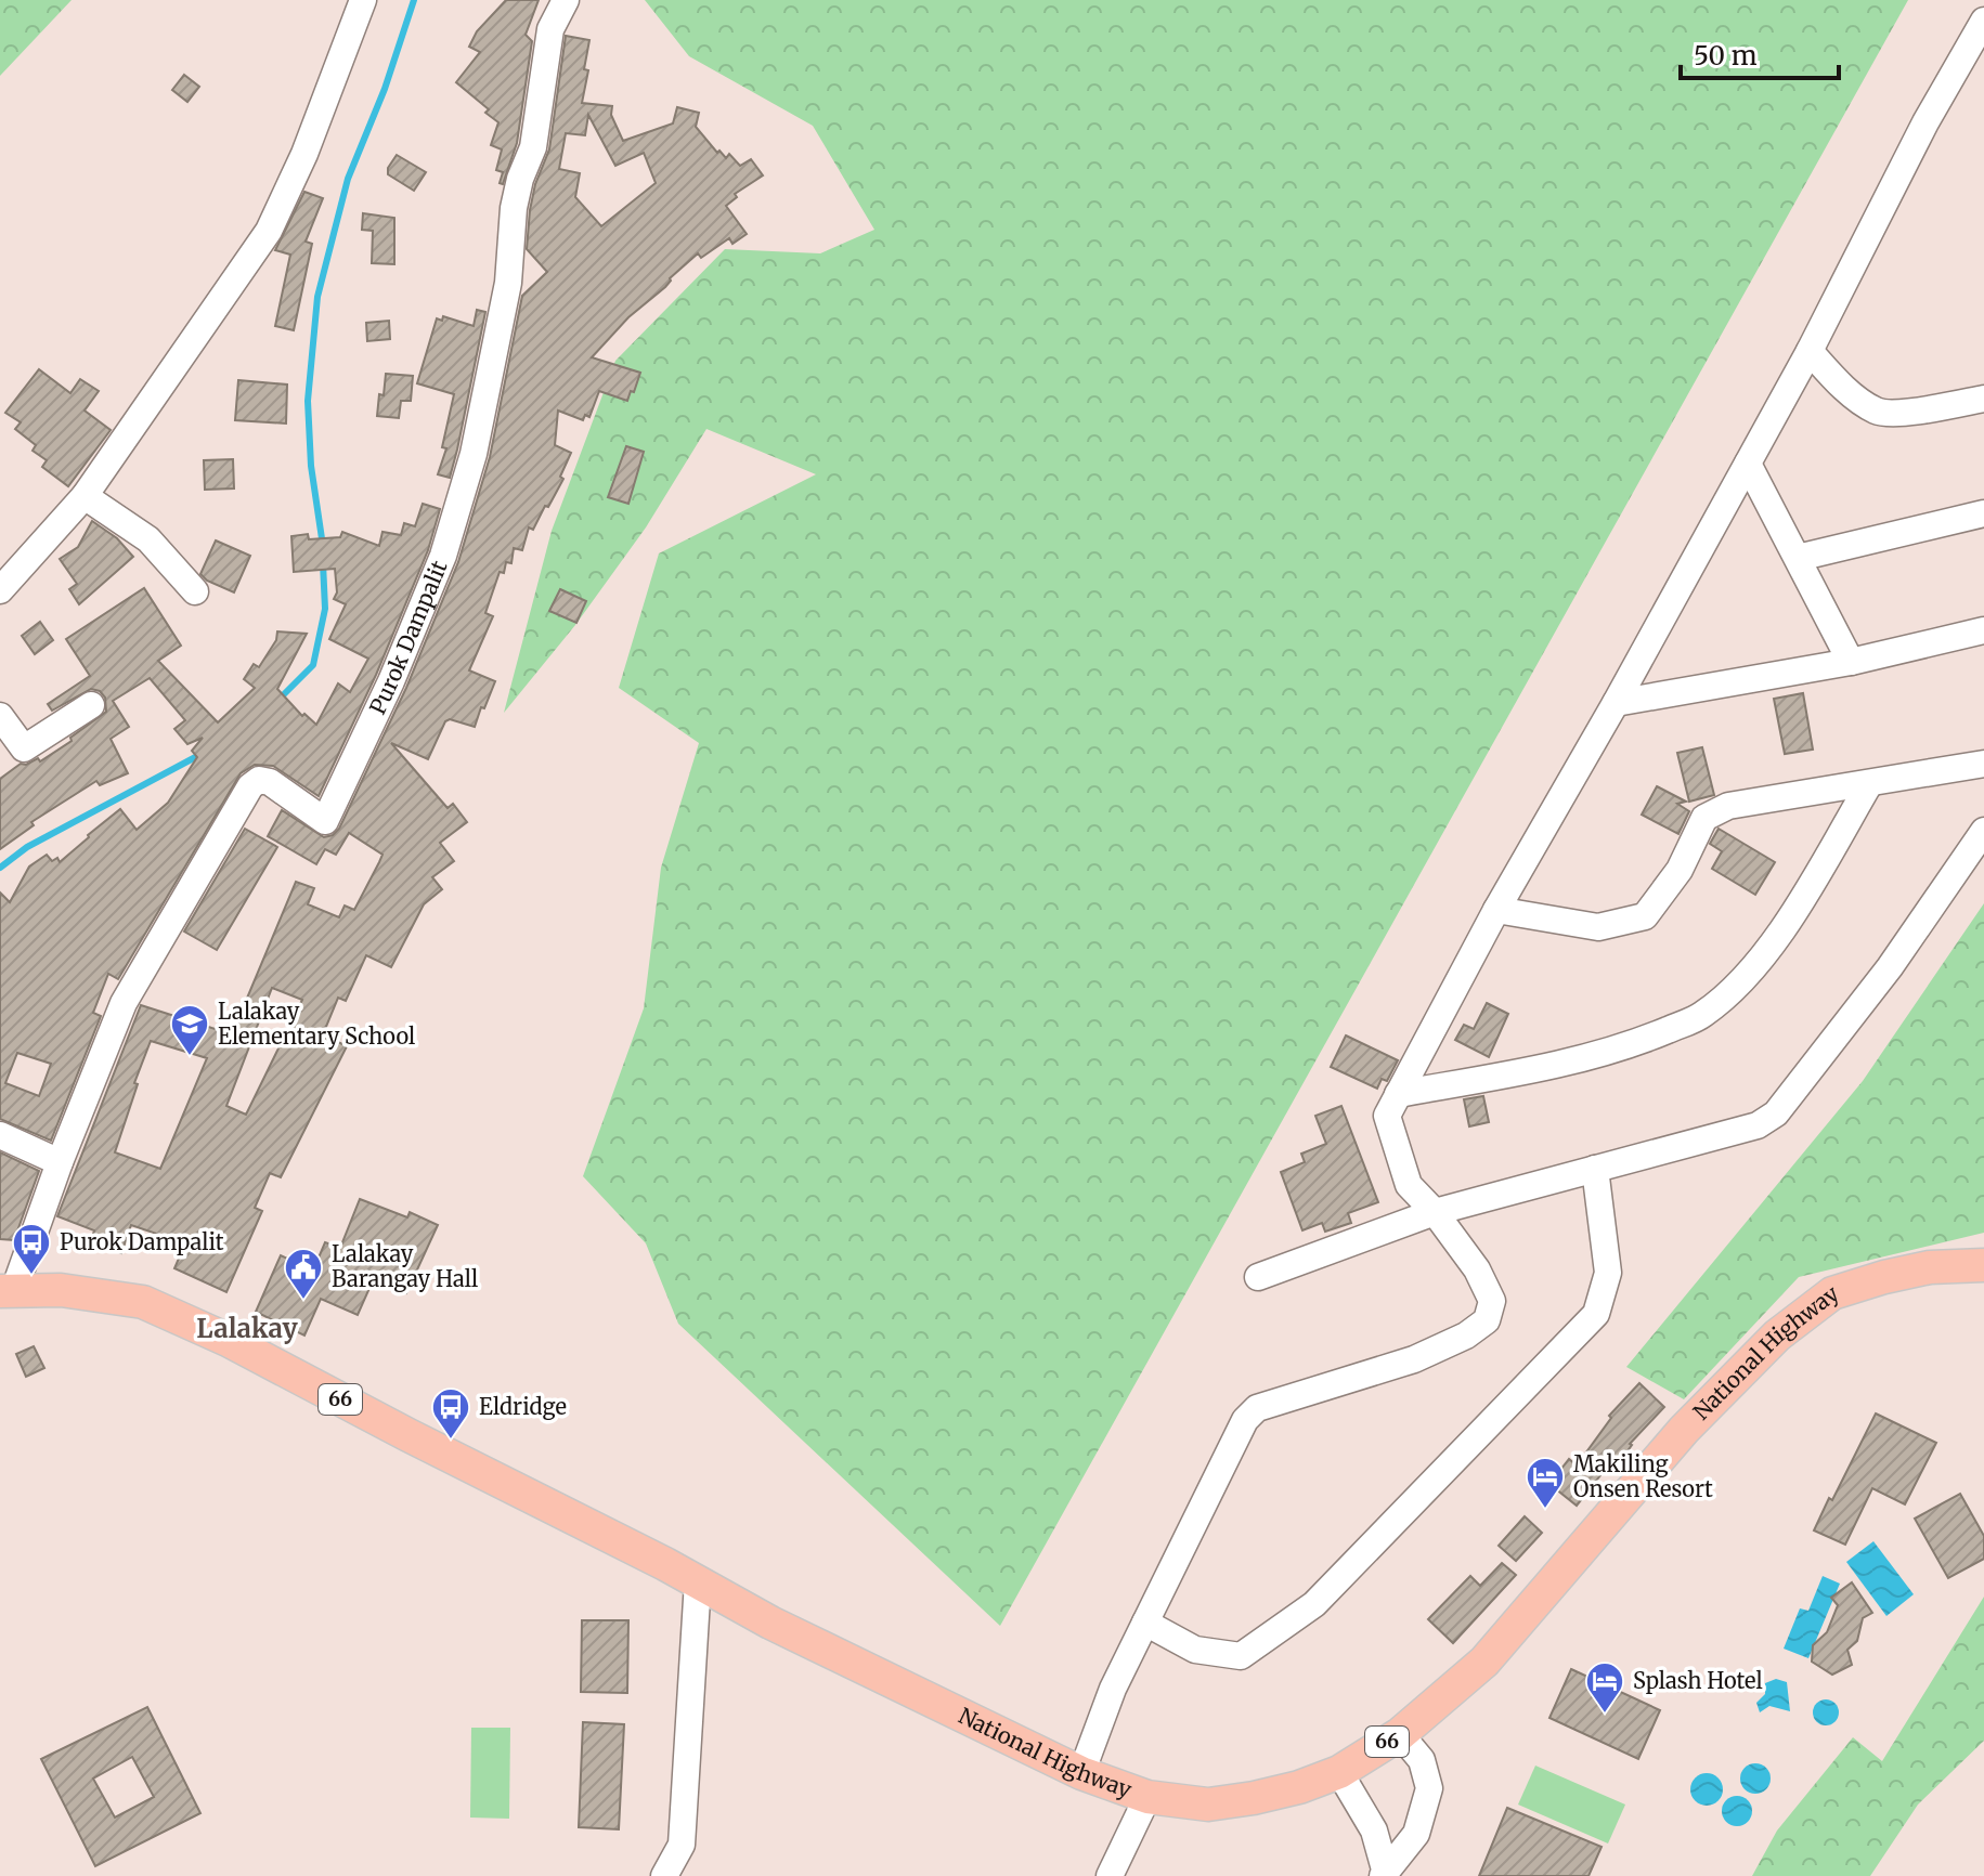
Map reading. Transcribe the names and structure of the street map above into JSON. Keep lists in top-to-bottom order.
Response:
{
  "streets": {
    "main road": ["National Highway", "66"],
    "street": ["Purok Dampalit"]
  },
  "crossings": [
    ["Purok Dampalit", "National Highway"]
  ],
  "districts": ["Lalakay"],
  "places": {
    "school or university": ["Lalakay Elementary School"],
    "bus stop": ["Purok Dampalit", "Eldridge"],
    "public building": ["Lalakay Barangay Hall"],
    "hotel": ["Makiling Onsen Resort", "Splash Hotel"]
  },
  "scale_bar": "50 m"
}
